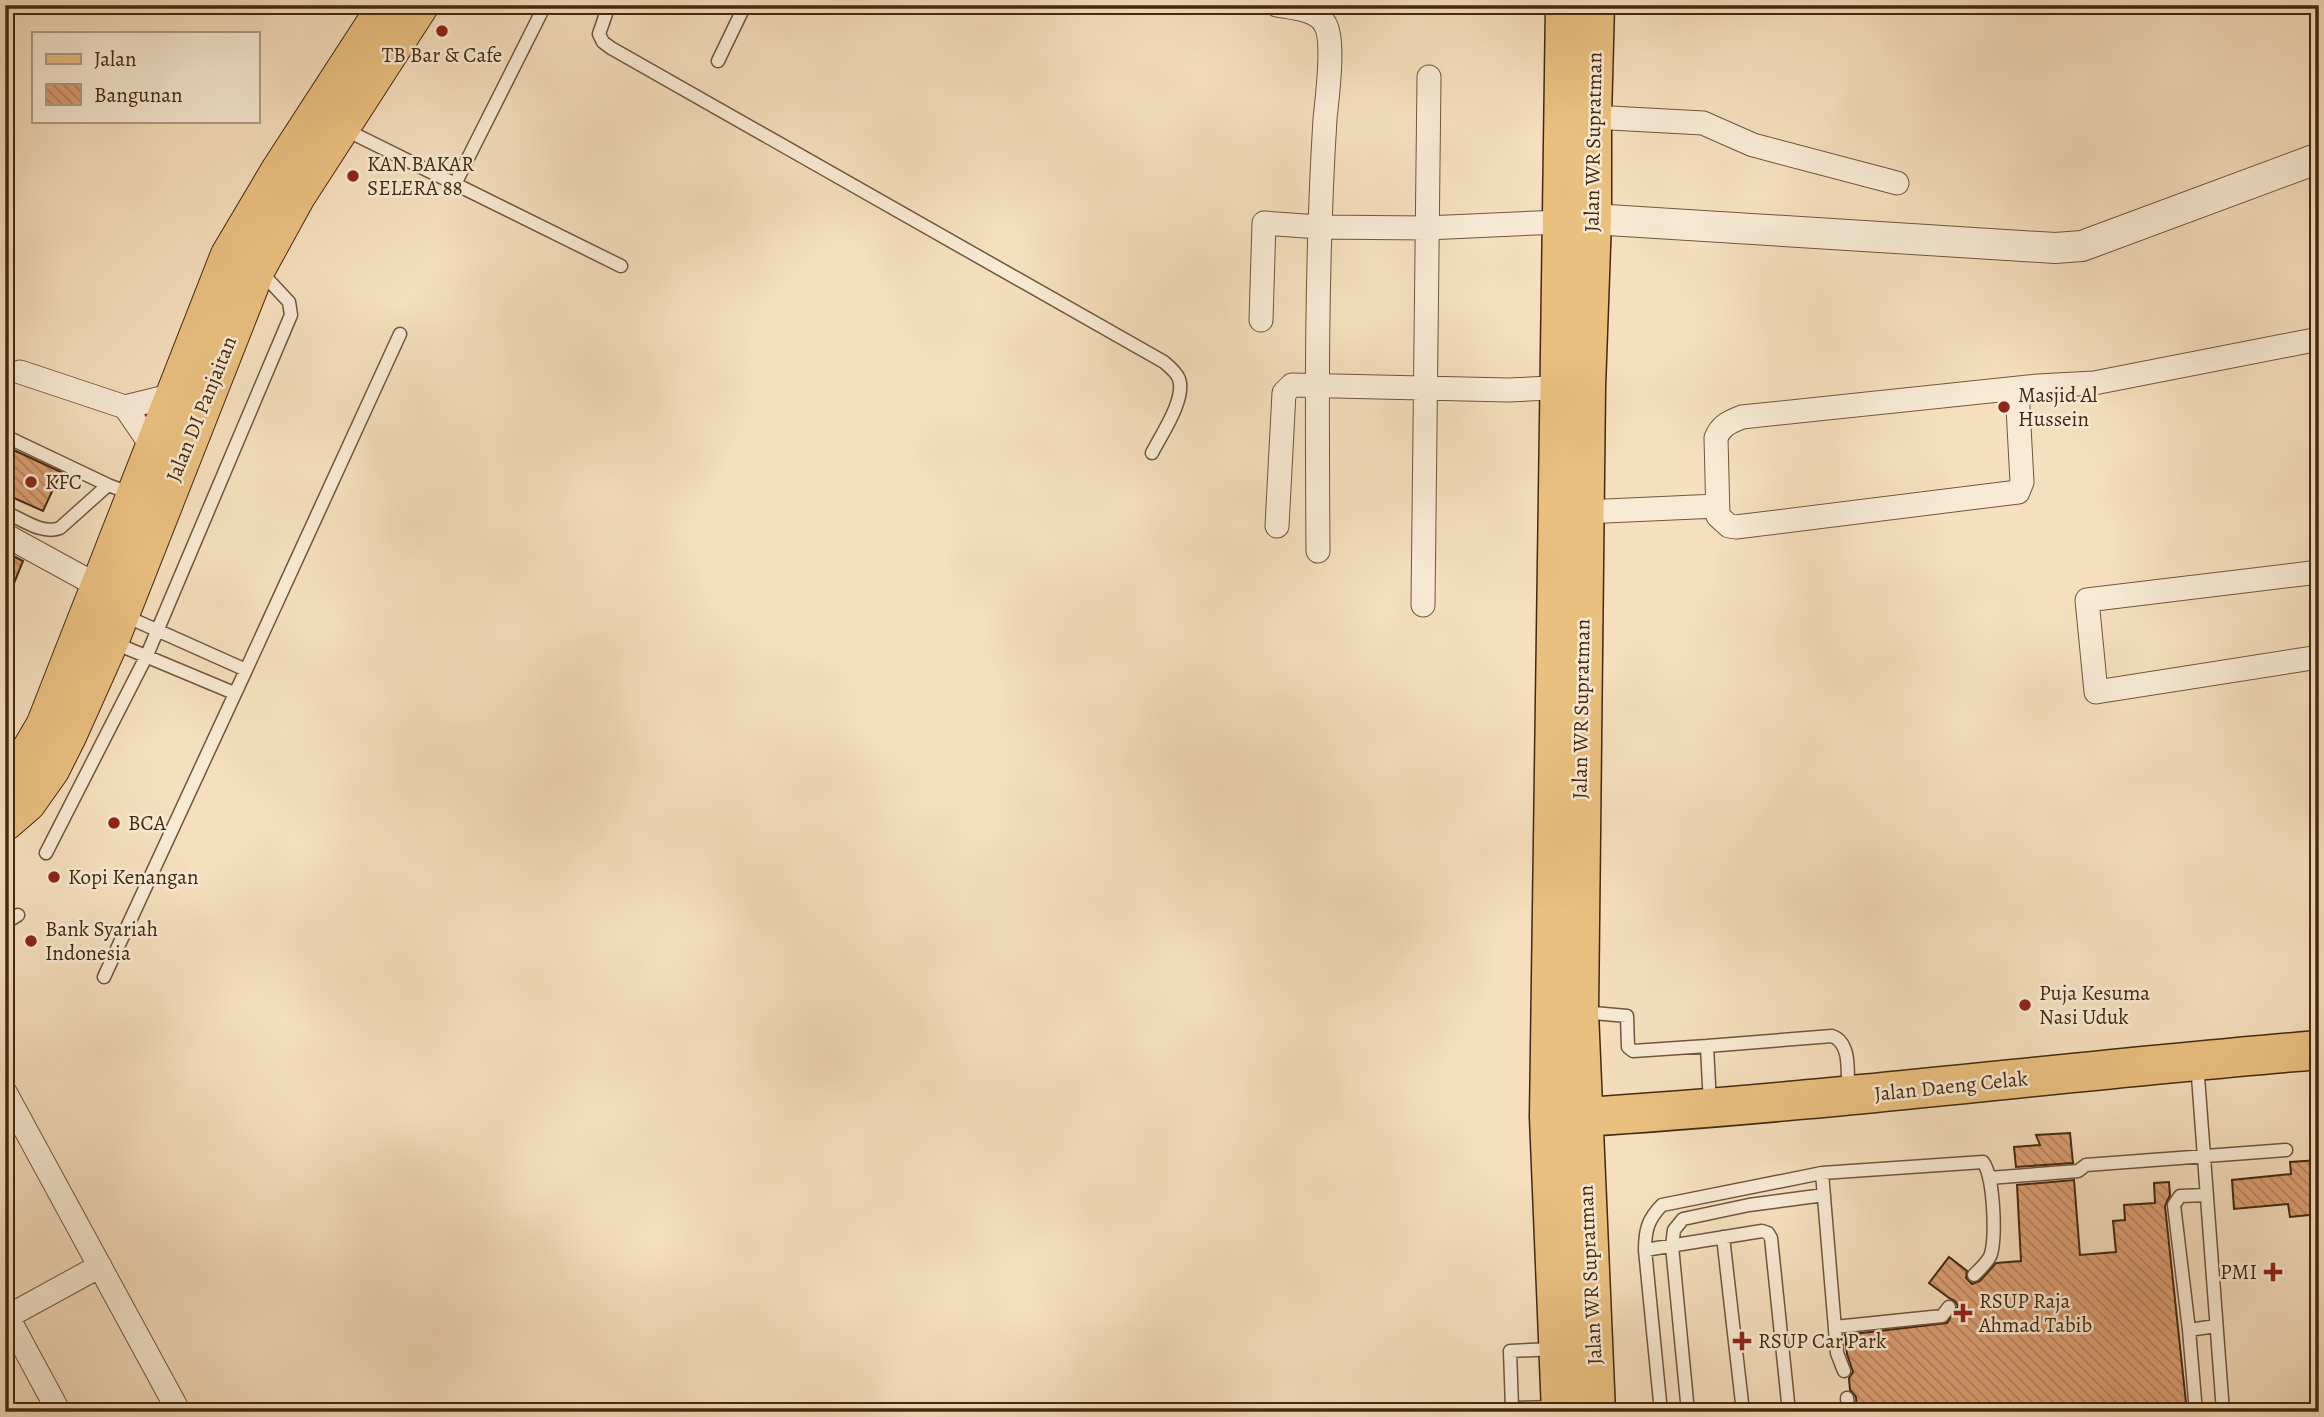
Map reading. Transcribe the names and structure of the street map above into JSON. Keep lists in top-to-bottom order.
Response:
{
  "streets": {
    "highway": ["Jalan WR Supratman", "Jalan Daeng Celak"],
    "main road": ["Jalan DI Panjaitan"]
  },
  "crossings": [
    ["Jalan WR Supratman", "Jalan Daeng Celak"]
  ],
  "places": {
    "other": [
      "TB Bar & Cafe",
      "KAN BAKAR SELERA 88",
      "Masjid Al Hussein",
      "KFC",
      "BCA",
      "Kopi Kenangan",
      "Bank Syariah Indonesia",
      "Puja Kesuma Nasi Uduk"
    ],
    "health": ["PMI", "RSUP Raja Ahmad Tabib", "RSUP Car Park"]
  },
  "legend": ["Jalan", "Bangunan"]
}
